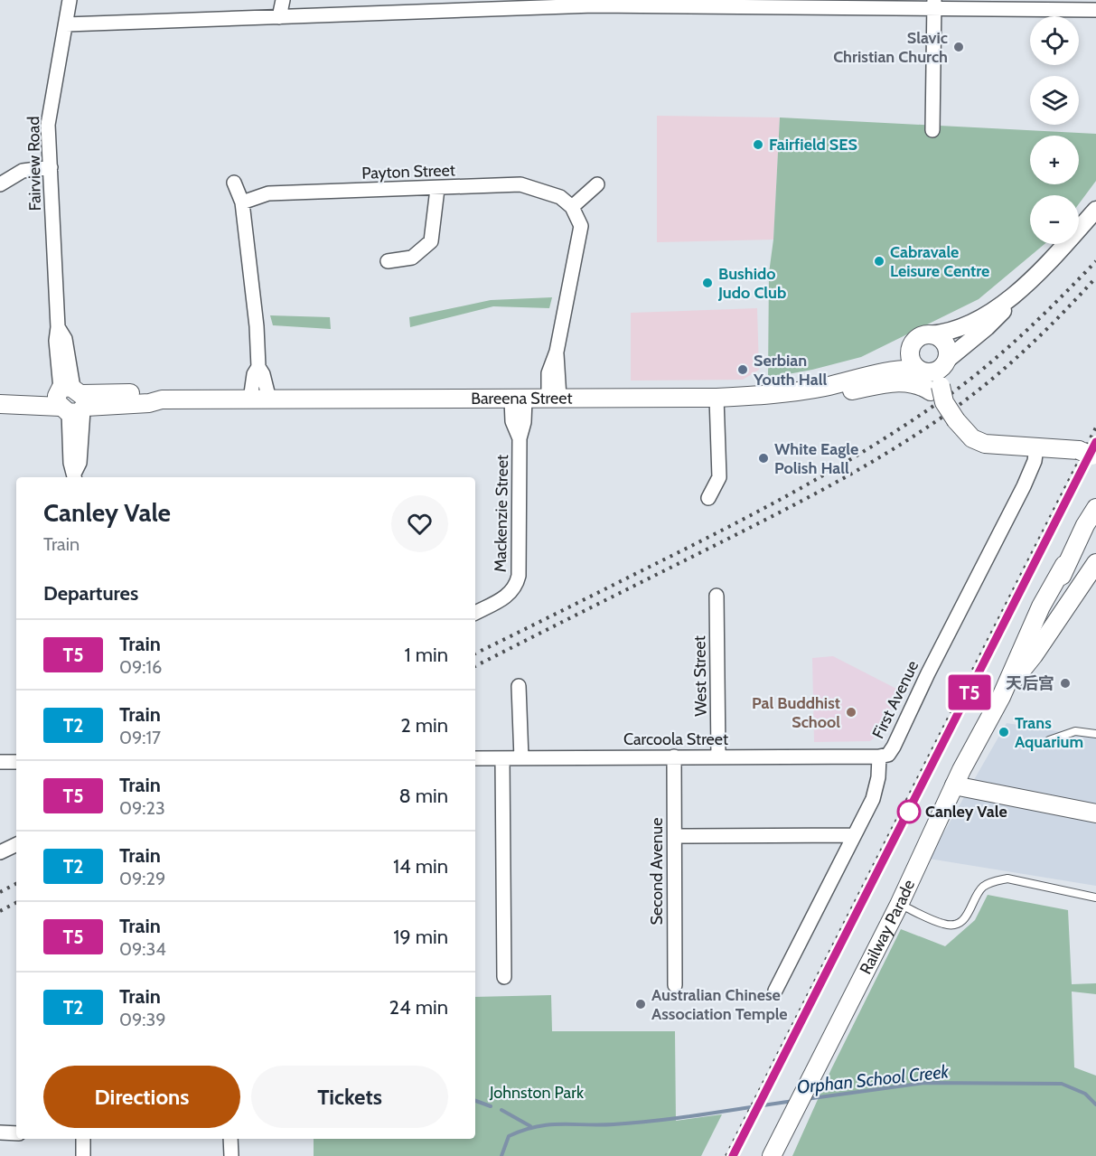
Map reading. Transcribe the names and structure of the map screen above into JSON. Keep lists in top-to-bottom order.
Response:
{
  "streets": {
    "main road": ["Bareena Street", "Railway Parade"],
    "street": [
      "Fairview Road",
      "Payton Street",
      "Mackenzie Street",
      "West Street",
      "First Avenue",
      "Carcoola Street",
      "Second Avenue"
    ]
  },
  "crossings": [
    ["Fairview Road", "Bareena Street"],
    ["Bareena Street", "Mackenzie Street"],
    ["West Street", "Carcoola Street"],
    ["First Avenue", "Carcoola Street"],
    ["Carcoola Street", "Second Avenue"]
  ],
  "water": ["Orphan School Creek"],
  "parks": ["Johnston Park"],
  "places": [
    "Slavic Christian Church",
    "Fairfield SES",
    "Cabravale Leisure Centre",
    "Bushido Judo Club",
    "Serbian Youth Hall",
    "White Eagle Polish Hall",
    "天后宫",
    "Pal Buddhist School",
    "Trans Aquarium",
    "Canley Vale",
    "Australian Chinese Association Temple"
  ],
  "page": {
    "on_map": "T5",
    "map_buttons": ["+", "−"],
    "heading": [
      ["Canley Vale", "Train"],
      "Departures"
    ],
    "list": [
      {
        "mark": "T5",
        "name": "Train",
        "note": "09:16",
        "value": "1 min"
      },
      {
        "mark": "T2",
        "name": "Train",
        "note": "09:17",
        "value": "2 min"
      },
      {
        "mark": "T5",
        "name": "Train",
        "note": "09:23",
        "value": "8 min"
      },
      {
        "mark": "T2",
        "name": "Train",
        "note": "09:29",
        "value": "14 min"
      },
      {
        "mark": "T5",
        "name": "Train",
        "note": "09:34",
        "value": "19 min"
      },
      {
        "mark": "T2",
        "name": "Train",
        "note": "09:39",
        "value": "24 min"
      }
    ],
    "buttons": ["Directions", "Tickets"]
  }
}
